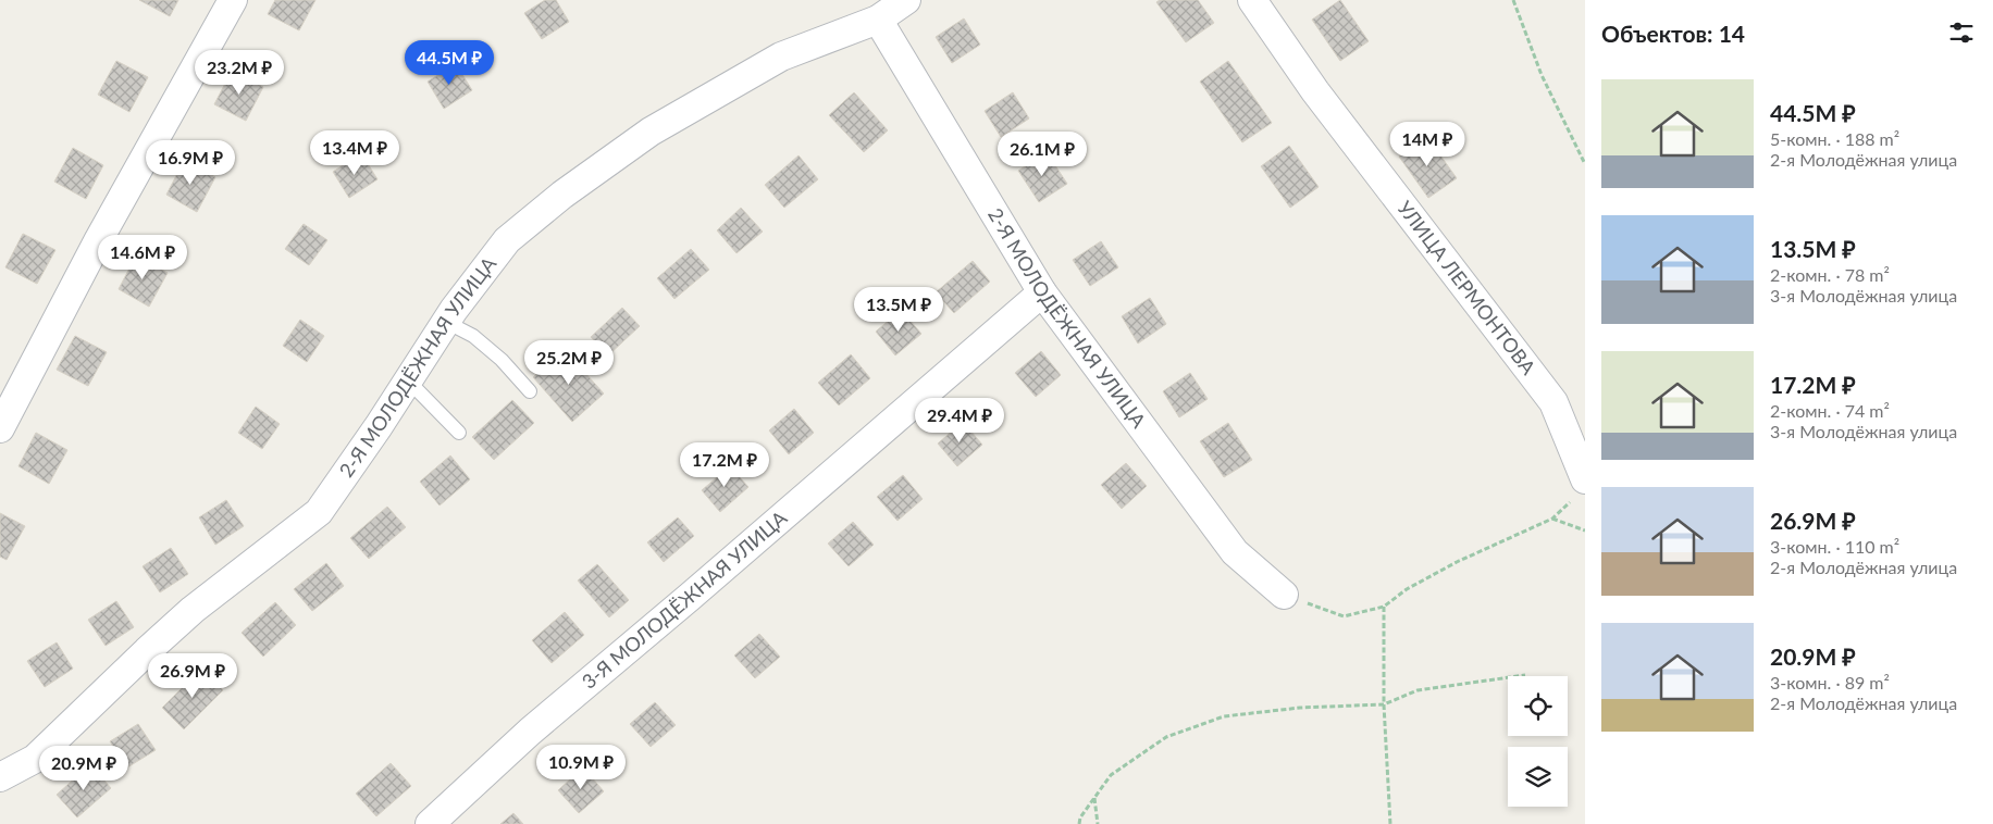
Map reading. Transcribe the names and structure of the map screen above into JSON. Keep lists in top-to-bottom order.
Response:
{
  "streets": {
    "street": ["УЛИЦА ЛЕРМОНТОВА", "2-Я МОЛОДЁЖНАЯ УЛИЦА", "3-Я МОЛОДЁЖНАЯ УЛИЦА"]
  },
  "crossings": [
    ["2-Я МОЛОДЁЖНАЯ УЛИЦА", "3-Я МОЛОДЁЖНАЯ УЛИЦА"]
  ],
  "page": {
    "heading": "Объектов: 14",
    "price": [
      "44.5M ₽",
      "23.2M ₽",
      "14M ₽",
      "13.4M ₽",
      "26.1M ₽",
      "16.9M ₽",
      "14.6M ₽",
      "13.5M ₽",
      "25.2M ₽",
      "29.4M ₽",
      "17.2M ₽",
      "26.9M ₽",
      "10.9M ₽",
      "20.9M ₽"
    ],
    "list": [
      {
        "name": "44.5M ₽",
        "note": "5-комн. · 188 m² · 2-я Молодёжная улица"
      },
      {
        "name": "13.5M ₽",
        "note": "2-комн. · 78 m² · 3-я Молодёжная улица"
      },
      {
        "name": "17.2M ₽",
        "note": "2-комн. · 74 m² · 3-я Молодёжная улица"
      },
      {
        "name": "26.9M ₽",
        "note": "3-комн. · 110 m² · 2-я Молодёжная улица"
      },
      {
        "name": "20.9M ₽",
        "note": "3-комн. · 89 m² · 2-я Молодёжная улица"
      }
    ]
  }
}
